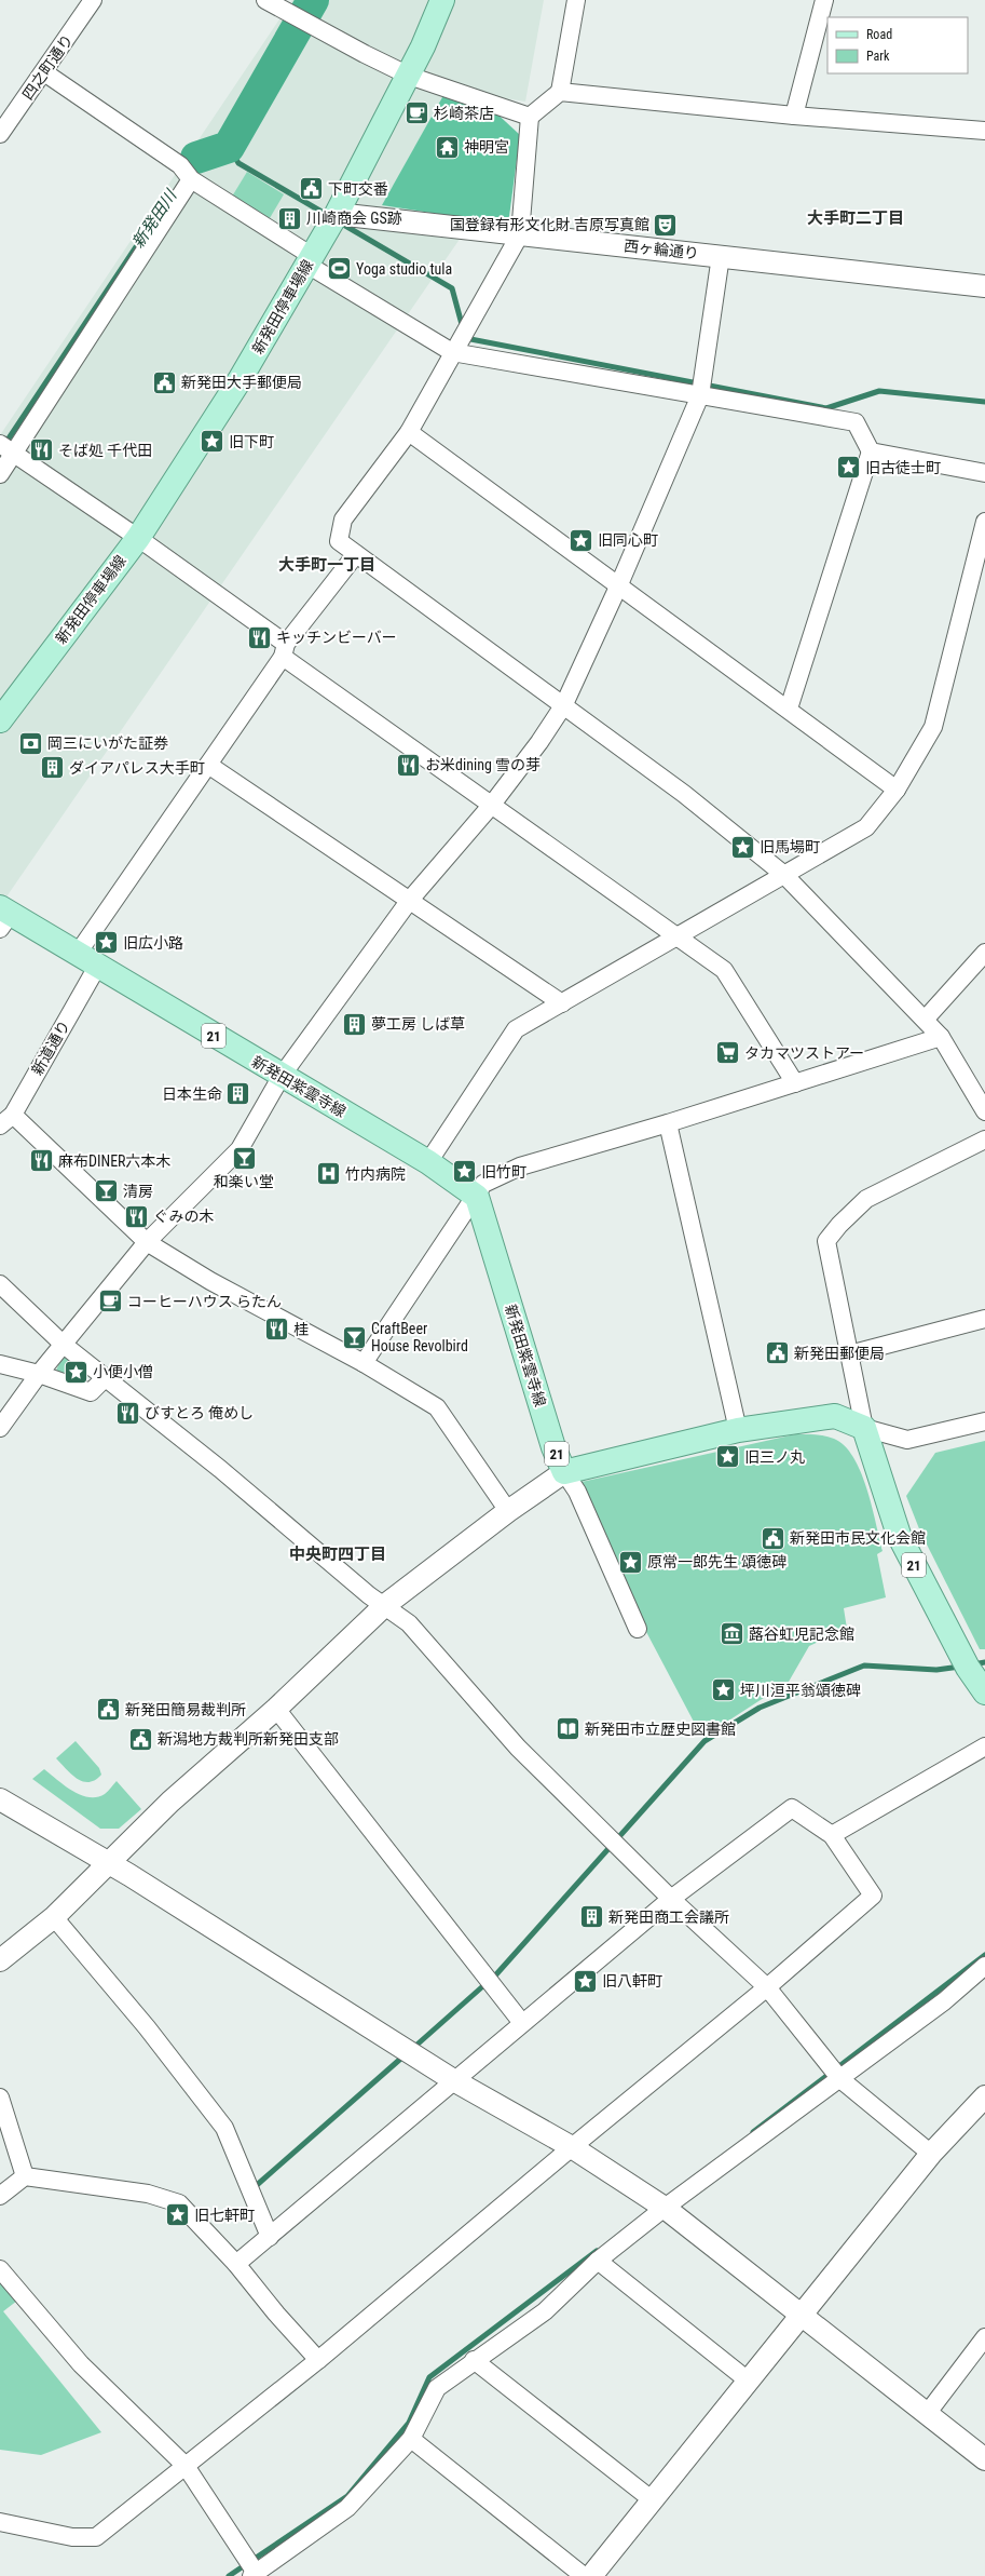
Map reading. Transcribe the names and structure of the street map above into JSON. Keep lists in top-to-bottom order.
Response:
{
  "streets": {
    "main road": ["新発田停車場線", "21", "新発田紫雲寺線"],
    "street": ["四之町通り", "西ヶ輪通り", "新道通り"]
  },
  "crossings": [
    ["西ヶ輪通り", "新発田停車場線"],
    ["21", "新発田紫雲寺線"],
    ["新道通り", "新発田紫雲寺線"]
  ],
  "districts": ["大手町二丁目", "大手町一丁目", "中央町四丁目"],
  "water": ["新発田川"],
  "places": {
    "cafe": ["杉崎茶店", "コーヒーハウス らたん"],
    "temple": ["神明宮"],
    "public building": [
      "下町交番",
      "新発田大手郵便局",
      "新発田郵便局",
      "新発田市民文化会館",
      "新発田簡易裁判所",
      "新潟地方裁判所新発田支部"
    ],
    "building": [
      "川崎商会 GS跡",
      "ダイアパレス大手町",
      "夢工房 しば草",
      "日本生命",
      "新発田商工会議所"
    ],
    "theatre": ["国登録有形文化財 吉原写真館"],
    "sports": ["Yoga studio tula"],
    "place": [
      "旧下町",
      "旧古徒士町",
      "旧同心町",
      "旧馬場町",
      "旧広小路",
      "旧竹町",
      "小便小僧",
      "旧三ノ丸",
      "原常一郎先生 頌徳碑",
      "坪川洹平翁頌徳碑",
      "旧八軒町",
      "旧七軒町"
    ],
    "restaurant": [
      "そば処 千代田",
      "キッチンビーバー",
      "お米dining 雪の芽",
      "麻布DINER六本木",
      "ぐみの木",
      "桂",
      "びすとろ 俺めし"
    ],
    "bank": ["岡三にいがた証券"],
    "supermarket": ["タカマツストアー"],
    "bar": ["和楽い堂", "清房", "CraftBeer House Revolbird"],
    "hospital": ["竹内病院"],
    "museum": ["蕗谷虹児記念館"],
    "library": ["新発田市立歴史図書館"]
  },
  "legend": ["Road", "Park"]
}
